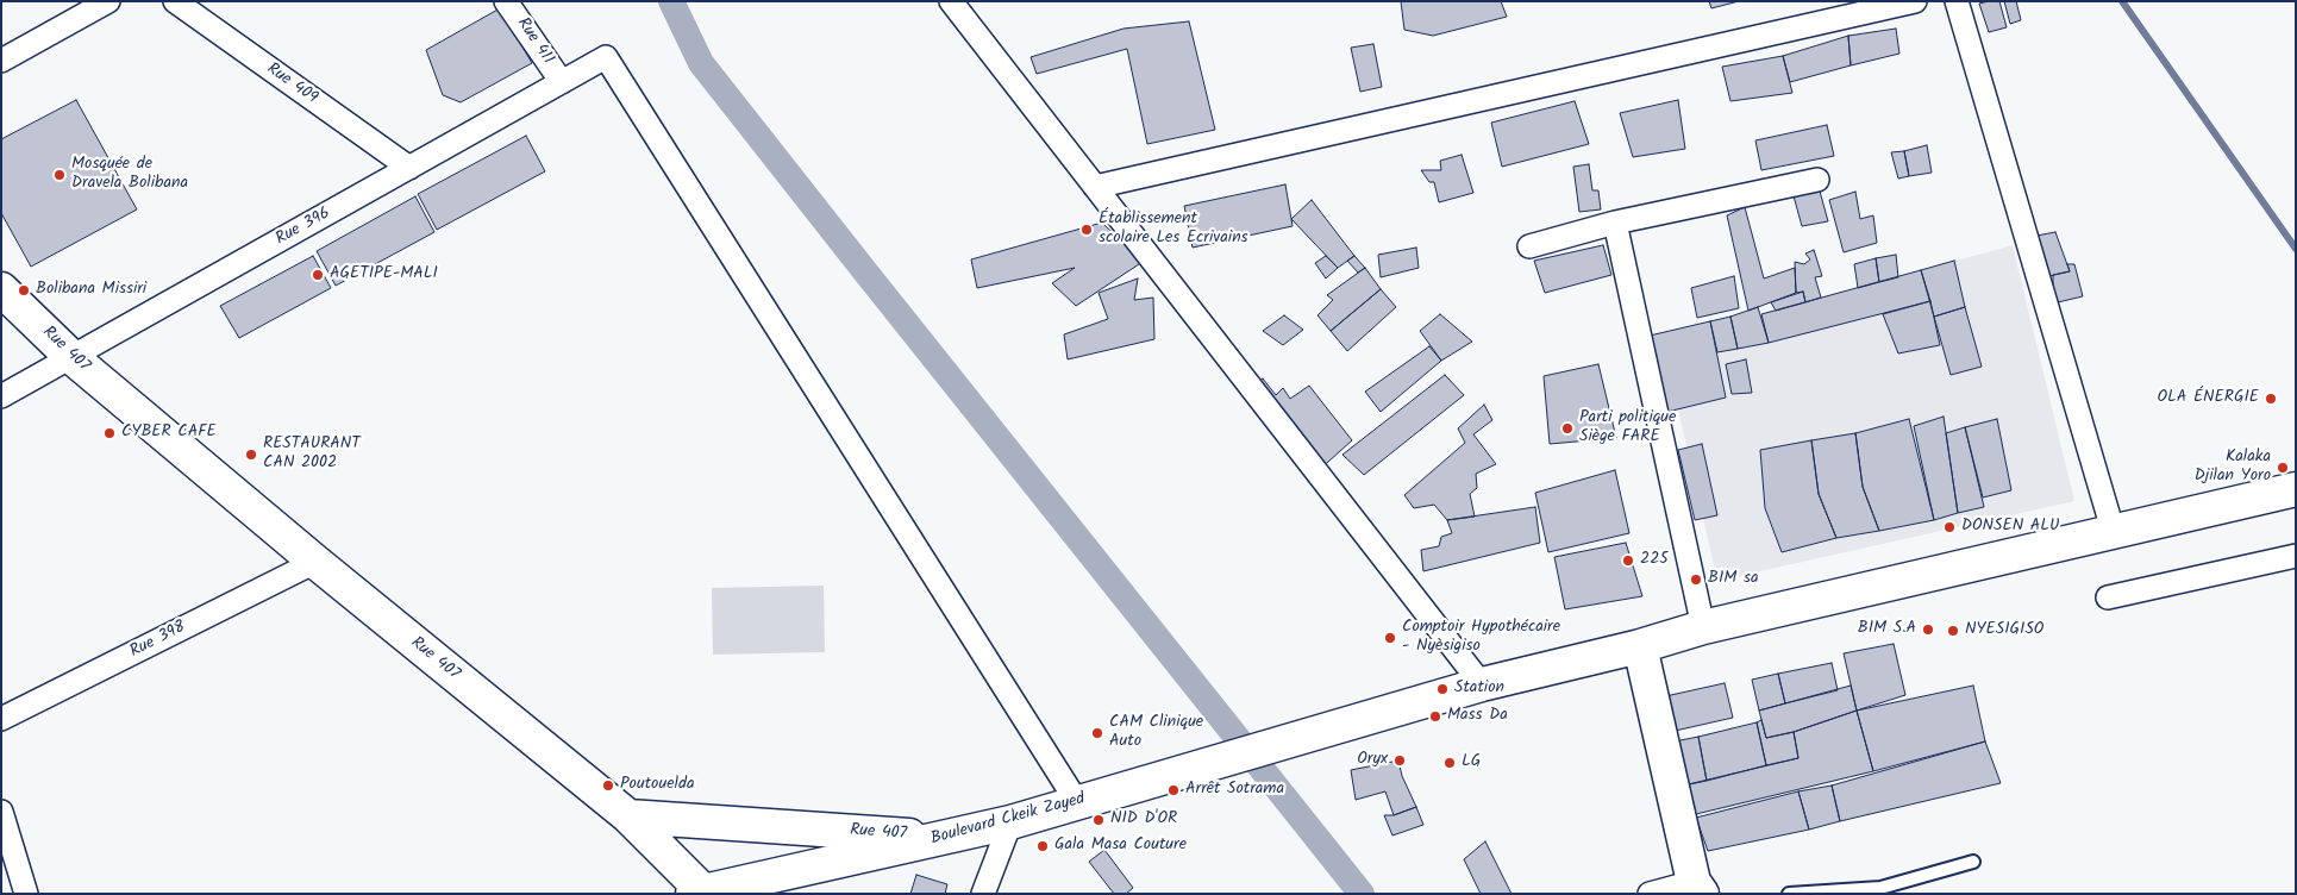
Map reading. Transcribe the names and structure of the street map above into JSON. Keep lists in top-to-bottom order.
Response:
{
  "streets": {
    "main road": ["Rue 407", "Boulevard Ckeik Zayed"],
    "street": [
      "Rue 411",
      "Rue 409",
      "Rue 396",
      "Rue 398"
    ]
  },
  "crossings": [
    ["Rue 411", "Rue 396"],
    ["Rue 409", "Rue 396"],
    ["Rue 396", "Rue 407"],
    ["Rue 396", "Boulevard Ckeik Zayed"],
    ["Rue 407", "Rue 398"],
    ["Rue 407", "Boulevard Ckeik Zayed"]
  ],
  "places": [
    "Mosquée de Dravela Bolibana",
    "Établissement scolaire Les Ecrivains",
    "AGETIPE-MALI",
    "Bolibana Missiri",
    "OLA ÉNERGIE",
    "Parti politique Siège FARE",
    "CYBER CAFE",
    "RESTAURANT CAN 2002",
    "Kalaka Djilan Yoro",
    "DONSEN ALU",
    "225",
    "BIM sa",
    "BIM S.A",
    "NYESIGISO",
    "Comptoir Hypothécaire - Nyèsigiso",
    "Station",
    "Mass Da",
    "CAM Clinique Auto",
    "Oryx",
    "LG",
    "Poutouelda",
    "Arrêt Sotrama",
    "NID D'OR",
    "Gala Masa Couture"
  ]
}
